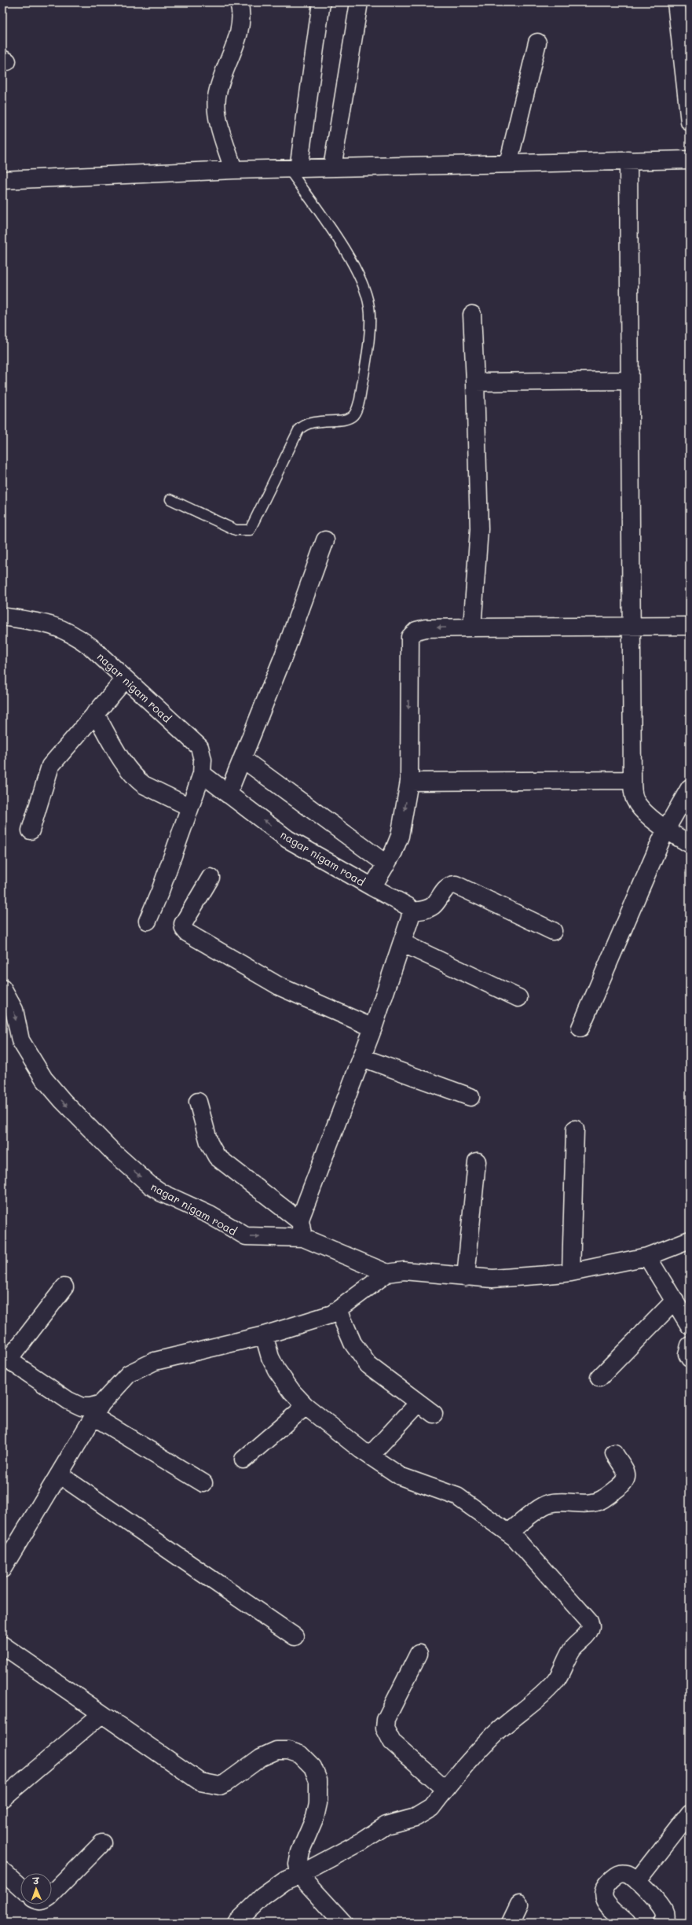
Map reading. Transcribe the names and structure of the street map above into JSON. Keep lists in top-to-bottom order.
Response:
{
  "streets": {
    "street": ["nagar nigam road"]
  },
  "north": "top"
}
